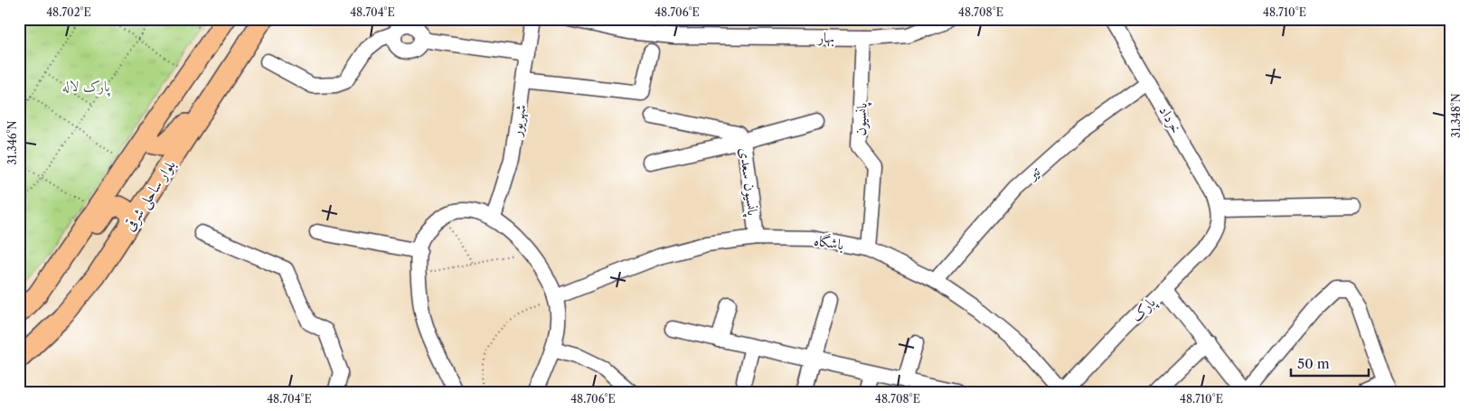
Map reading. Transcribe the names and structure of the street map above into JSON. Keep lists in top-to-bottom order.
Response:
{
  "streets": {
    "main road": ["بلوار ساحلی شرقی"],
    "street": [
      "بهار",
      "پانسیون",
      "خرداد",
      "شهریور",
      "تیر",
      "پانسیون سعدی",
      "باشگاه",
      "پارک"
    ]
  },
  "crossings": [
    ["بهار", "پانسیون"],
    ["پانسیون", "باشگاه"],
    ["خرداد", "تیر"],
    ["خرداد", "پارک"],
    ["تیر", "باشگاه"],
    ["پانسیون سعدی", "باشگاه"],
    ["باشگاه", "پارک"]
  ],
  "parks": ["پارک لاله"],
  "scale_bar": "50 m",
  "coordinates": [
    "48.702°E",
    "48.704°E",
    "48.706°E",
    "48.708°E",
    "48.710°E",
    "31.348°N",
    "31.346°N"
  ]
}
